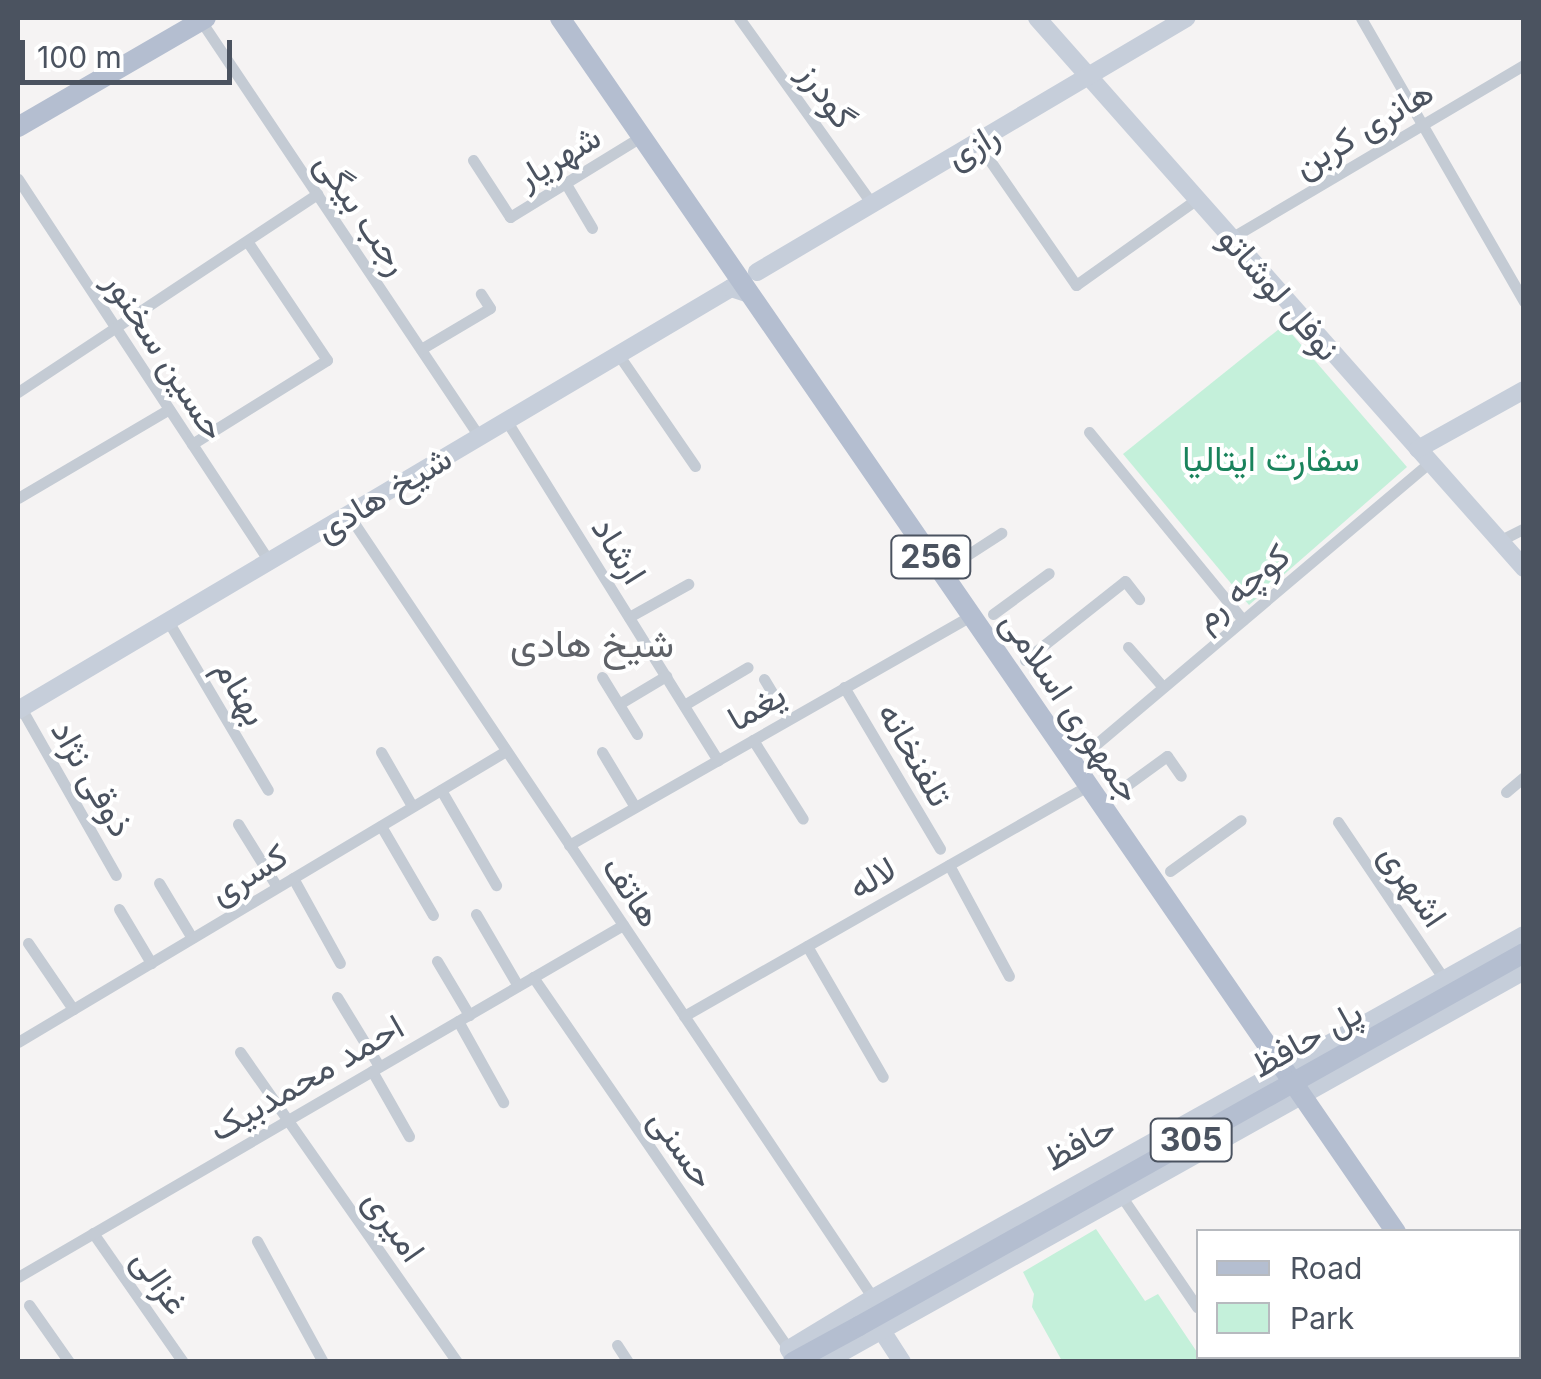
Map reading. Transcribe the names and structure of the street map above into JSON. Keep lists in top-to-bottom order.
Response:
{
  "streets": {
    "main road": [
      "رازی",
      "نوفل لوشاتو",
      "شیخ هادی",
      "256",
      "جمهوری اسلامی",
      "پل حافظ",
      "305",
      "حافظ"
    ],
    "street": [
      "گودرز",
      "هانری کربن",
      "شهریار",
      "رجب بیگی",
      "حسین سخنور",
      "ارشاد",
      "کوچه رم",
      "بهنام",
      "یغما",
      "تلفنخانه",
      "ذوقی نژاد",
      "کسری",
      "لاله",
      "اشهری",
      "هاتف",
      "احمد محمدبیک",
      "حسنی",
      "امیری",
      "غزالی"
    ]
  },
  "crossings": [
    ["گودرز", "رازی"],
    ["هانری کربن", "نوفل لوشاتو"],
    ["رازی", "نوفل لوشاتو"],
    ["رازی", "شیخ هادی"],
    ["رازی", "جمهوری اسلامی"],
    ["شهریار", "جمهوری اسلامی"],
    ["رجب بیگی", "شیخ هادی"],
    ["نوفل لوشاتو", "کوچه رم"],
    ["حسین سخنور", "شیخ هادی"],
    ["شیخ هادی", "ارشاد"],
    ["شیخ هادی", "بهنام"],
    ["شیخ هادی", "جمهوری اسلامی"],
    ["شیخ هادی", "ذوقی نژاد"],
    ["شیخ هادی", "هاتف"],
    ["ارشاد", "یغما"],
    ["کوچه رم", "جمهوری اسلامی"],
    ["یغما", "جمهوری اسلامی"],
    ["یغما", "تلفنخانه"],
    ["یغما", "هاتف"],
    ["جمهوری اسلامی", "لاله"],
    ["جمهوری اسلامی", "حافظ"],
    ["کسری", "هاتف"],
    ["لاله", "هاتف"],
    ["اشهری", "حافظ"],
    ["هاتف", "احمد محمدبیک"],
    ["هاتف", "حافظ"],
    ["پل حافظ", "حافظ"],
    ["پل حافظ", "حسنی"],
    ["احمد محمدبیک", "حسنی"],
    ["احمد محمدبیک", "امیری"],
    ["احمد محمدبیک", "غزالی"],
    ["حافظ", "حسنی"]
  ],
  "districts": ["شیخ هادی"],
  "parks": ["سفارت ایتالیا"],
  "legend": ["Road", "Park"],
  "scale_bar": "100 m"
}
